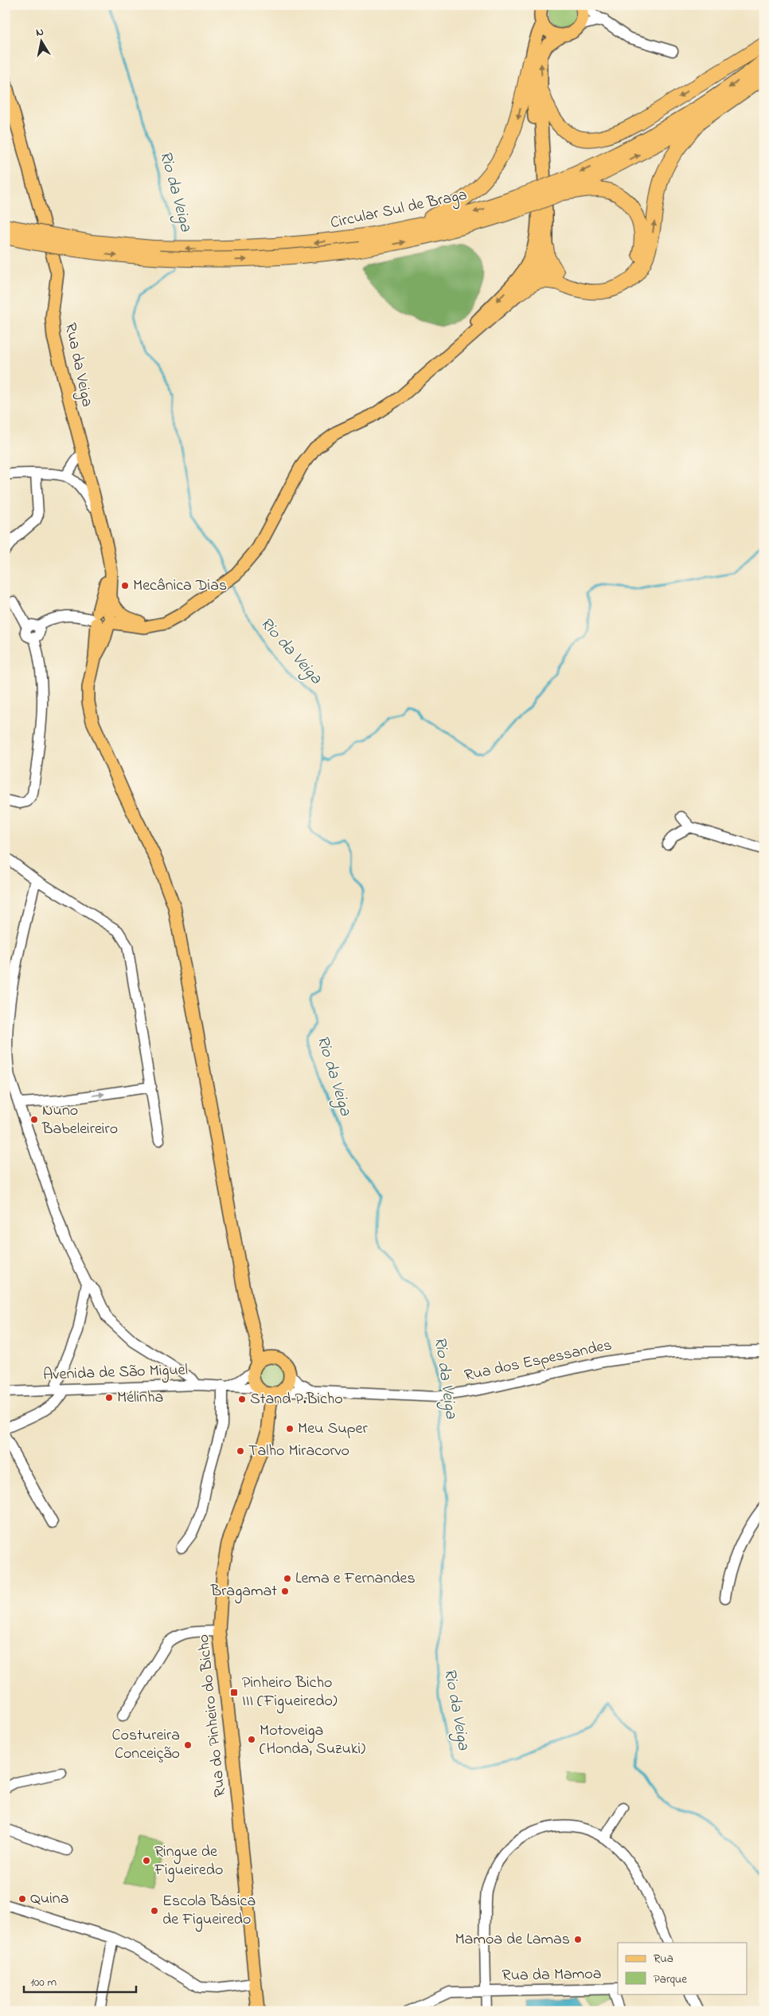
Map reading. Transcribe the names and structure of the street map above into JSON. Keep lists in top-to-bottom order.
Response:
{
  "streets": {
    "highway": ["Circular Sul de Braga"],
    "main road": ["Rua da Veiga", "Rua do Pinheiro do Bicho"],
    "street": ["Rua dos Espessandes", "Avenida de São Miguel", "Rua da Mamoa"]
  },
  "crossings": [
    ["Avenida de São Miguel", "Rua do Pinheiro do Bicho"]
  ],
  "water": ["Rio da Veiga"],
  "places": {
    "other": [
      "Mecânica Dias",
      "Nuno Babeleireiro",
      "Mélinha",
      "Stand P.Bicho",
      "Meu Super",
      "Talho Miracorvo",
      "Lema e Fernandes",
      "Bragamat",
      "Motoveiga (Honda, Suzuki)",
      "Costureira Conceição",
      "Ringue de Figueiredo",
      "Quina",
      "Escola Básica de Figueiredo",
      "Mamoa de Lamas"
    ],
    "transit": ["Pinheiro Bicho III (Figueiredo)"]
  },
  "legend": ["Rua", "Parque"],
  "scale_bar": "100 m",
  "north": "top"
}
